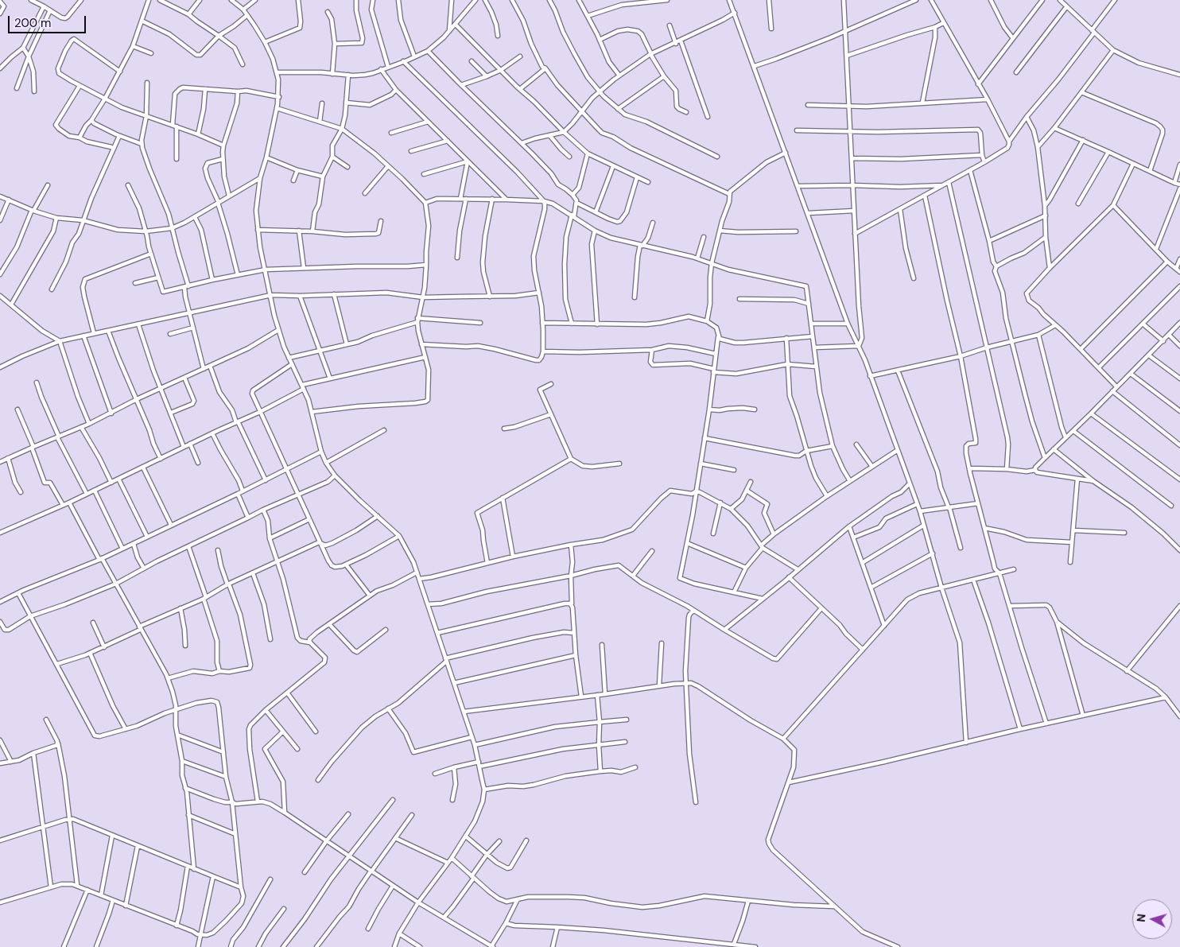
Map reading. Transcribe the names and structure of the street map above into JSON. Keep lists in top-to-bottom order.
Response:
{
  "scale_bar": "200 m",
  "north": "left"
}
